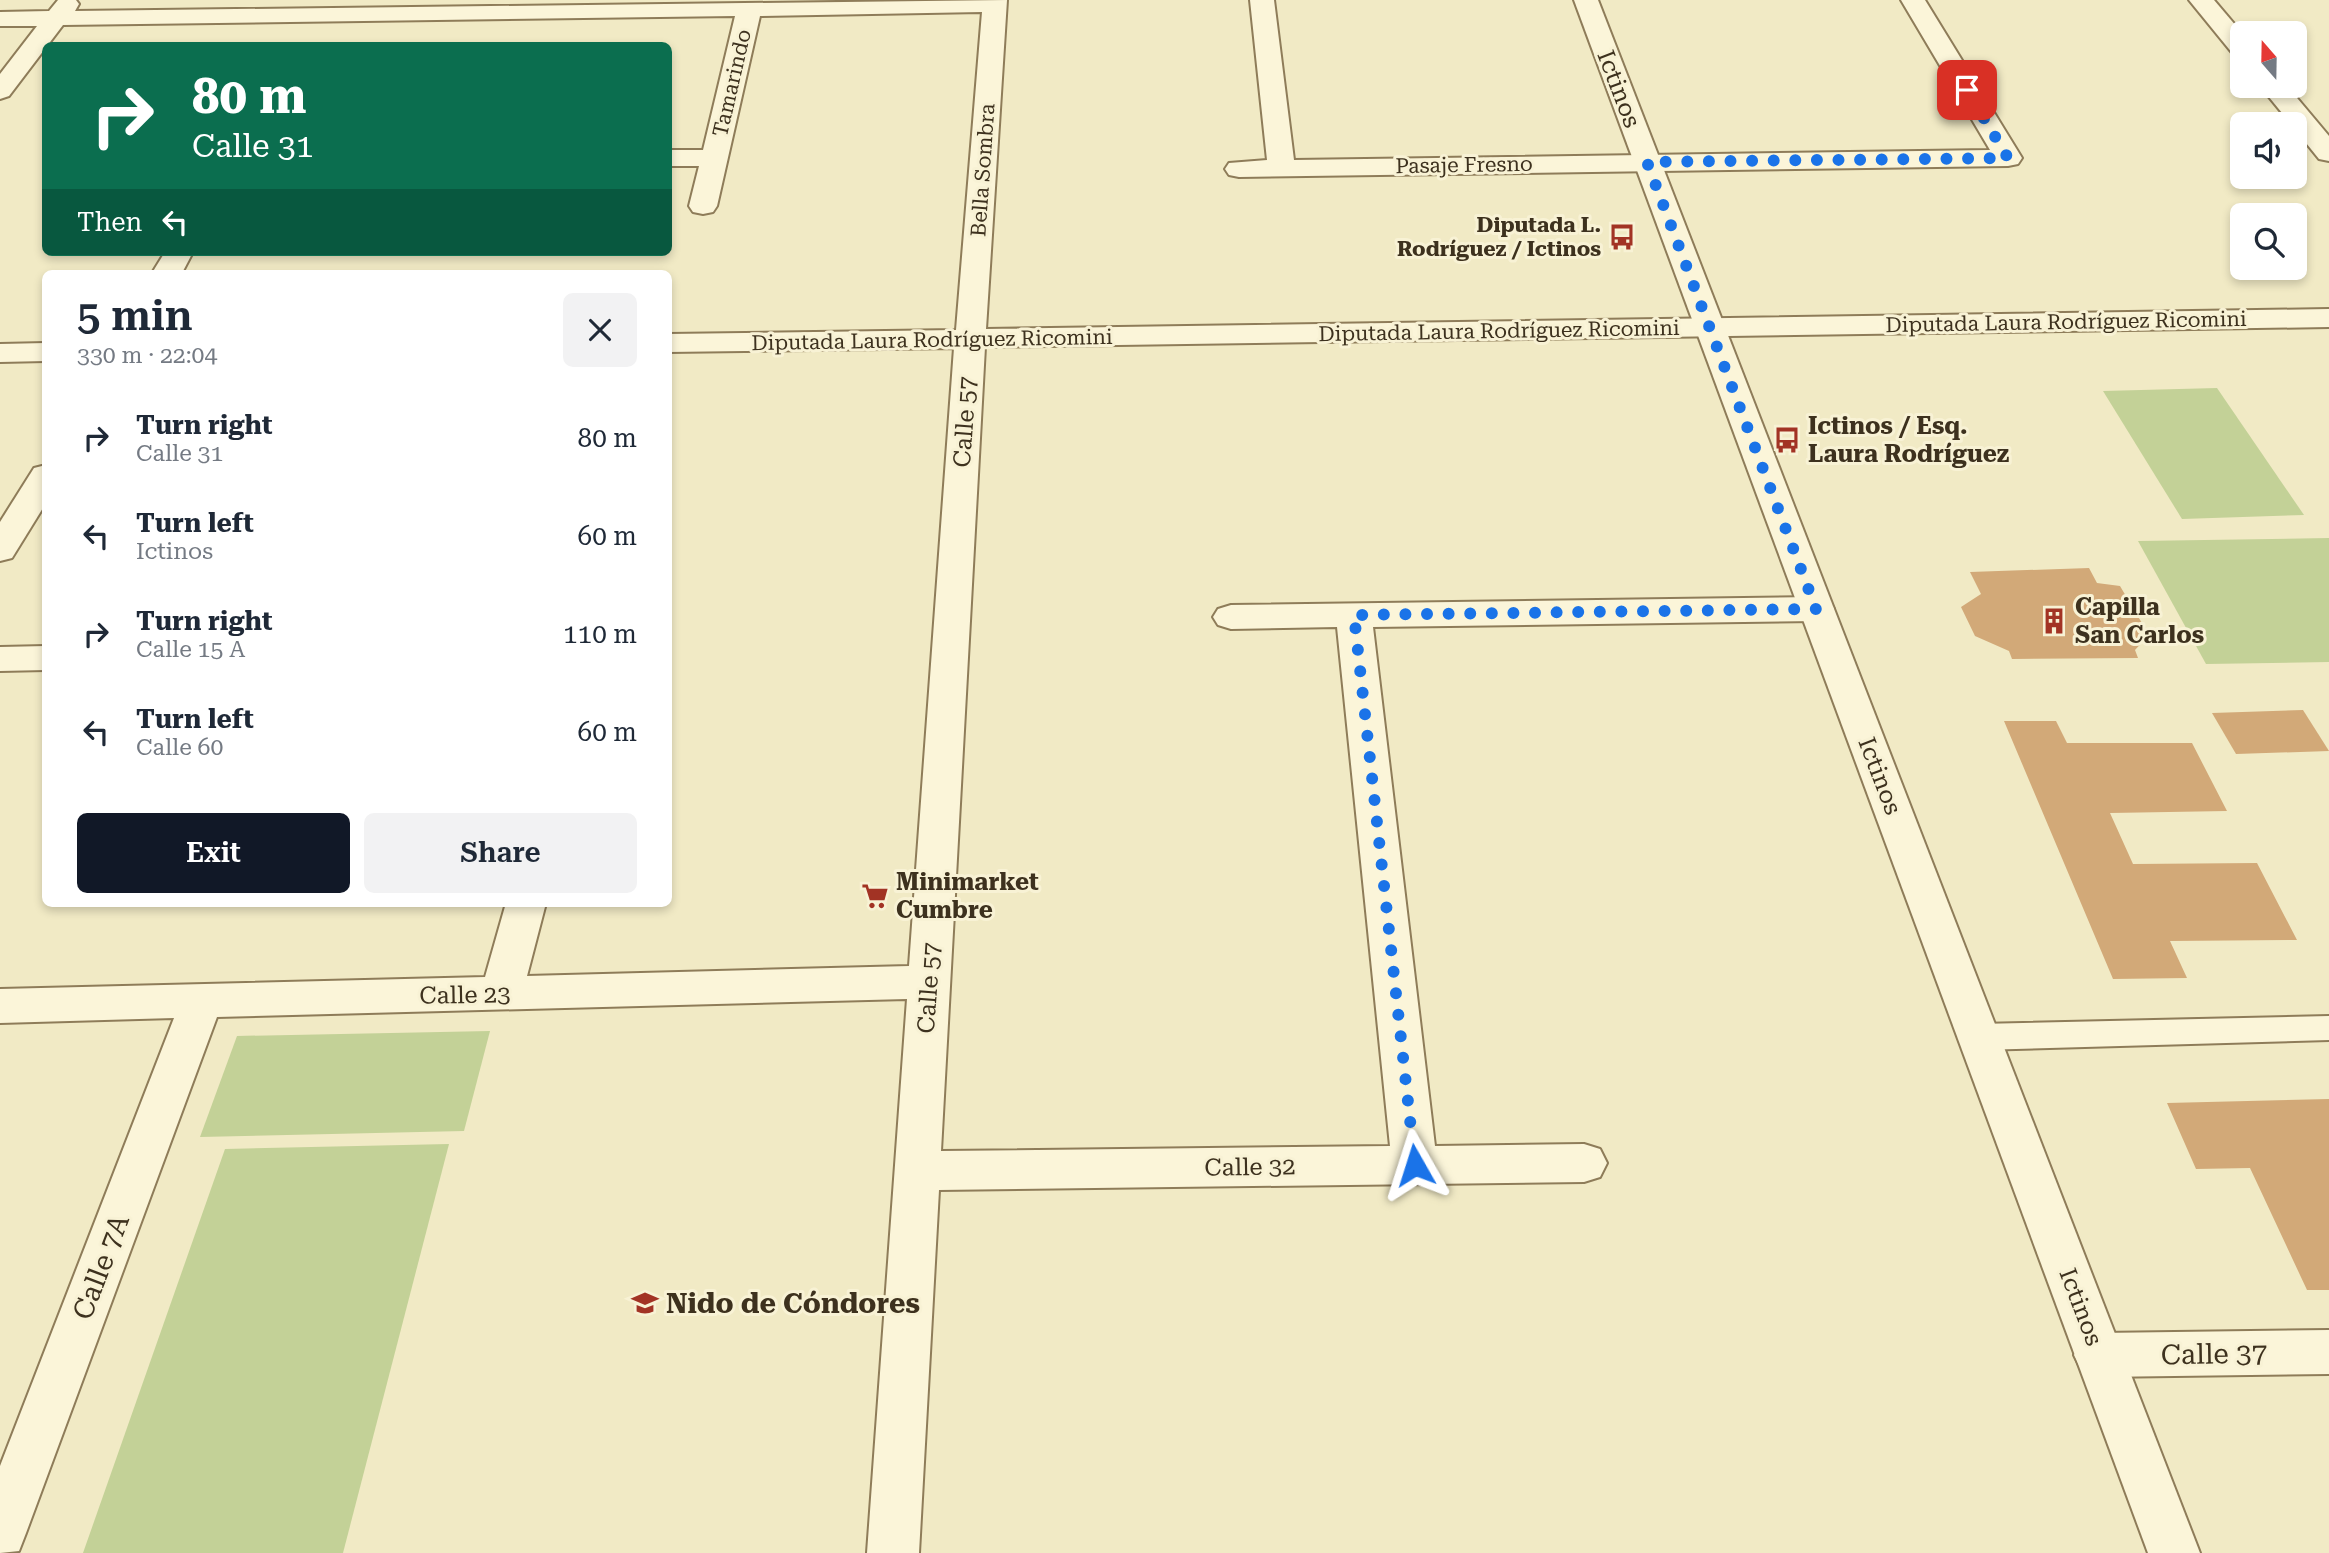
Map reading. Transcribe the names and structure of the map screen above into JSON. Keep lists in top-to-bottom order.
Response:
{
  "streets": {
    "street": [
      "Tamarindo",
      "Ictinos",
      "Pasaje Fresno",
      "Bella Sombra",
      "Diputada Laura Rodríguez Ricomini",
      "Calle 57",
      "Calle 23",
      "Calle 32",
      "Calle 7A",
      "Calle 37"
    ]
  },
  "crossings": [
    ["Ictinos", "Pasaje Fresno"],
    ["Ictinos", "Diputada Laura Rodríguez Ricomini"],
    ["Ictinos", "Calle 37"],
    ["Bella Sombra", "Diputada Laura Rodríguez Ricomini"],
    ["Bella Sombra", "Calle 57"],
    ["Diputada Laura Rodríguez Ricomini", "Calle 57"],
    ["Calle 57", "Calle 23"],
    ["Calle 57", "Calle 32"],
    ["Calle 23", "Calle 7A"]
  ],
  "places": {
    "bus stop": ["Diputada L. Rodríguez / Ictinos", "Ictinos / Esq. Laura Rodríguez"],
    "building": ["Capilla San Carlos"],
    "supermarket": ["Minimarket Cumbre"],
    "school or university": ["Nido de Cóndores"]
  },
  "north": "top",
  "page": {
    "turn": ["80 m", "Calle 31"],
    "then": "Then",
    "heading": ["5 min", "330 m · 22:04"],
    "list": [
      {
        "name": "Turn right",
        "note": "Calle 31",
        "value": "80 m"
      },
      {
        "name": "Turn left",
        "note": "Ictinos",
        "value": "60 m"
      },
      {
        "name": "Turn right",
        "note": "Calle 15 A",
        "value": "110 m"
      },
      {
        "name": "Turn left",
        "note": "Calle 60",
        "value": "60 m"
      }
    ],
    "buttons": ["Exit", "Share"]
  }
}
